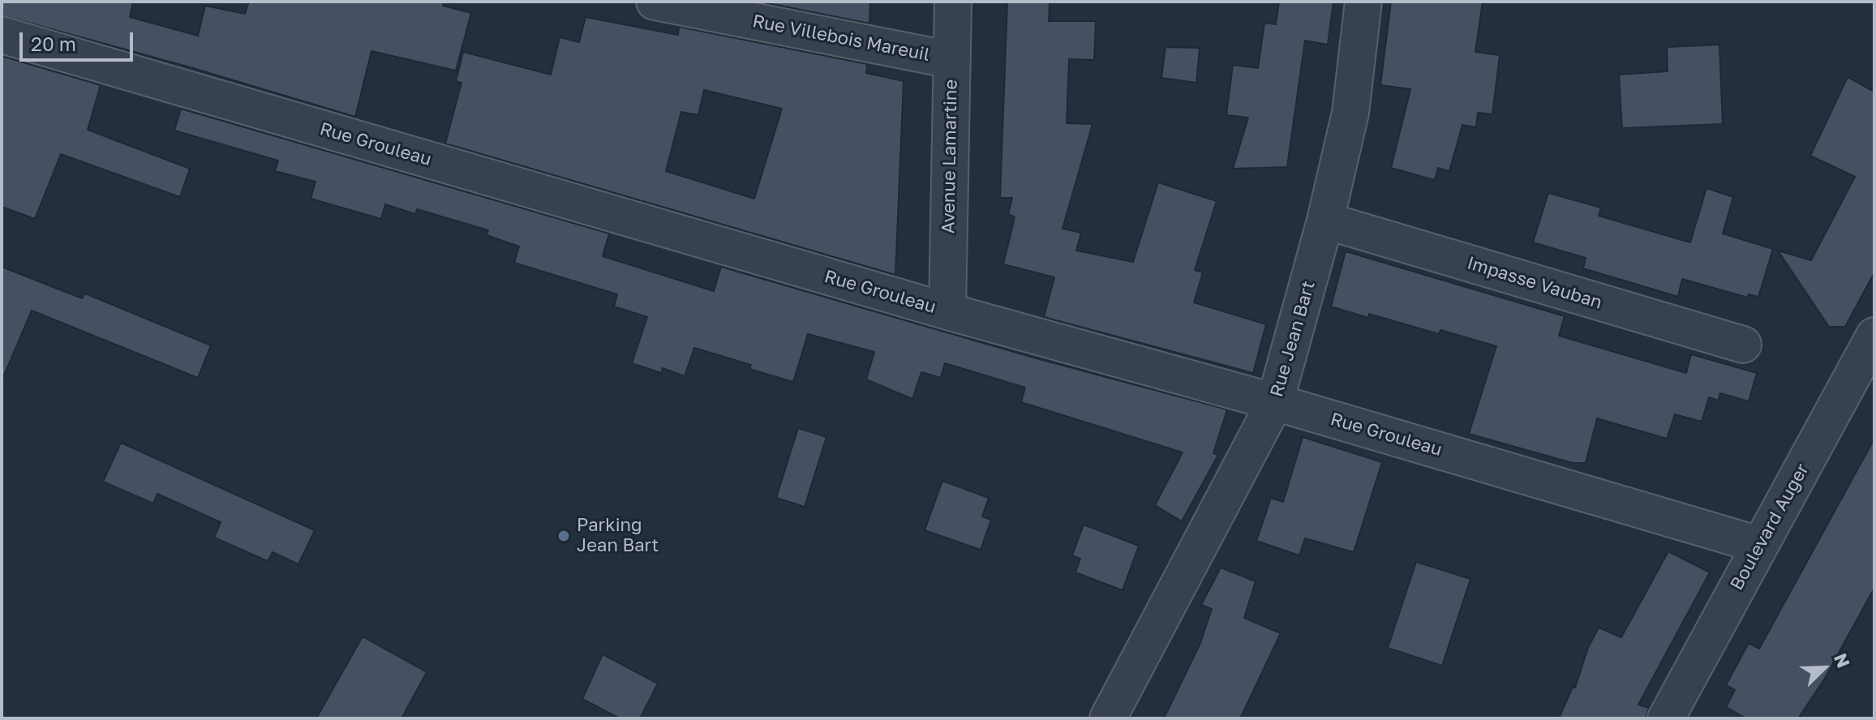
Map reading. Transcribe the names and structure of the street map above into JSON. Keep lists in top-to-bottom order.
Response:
{
  "streets": {
    "street": [
      "Rue Villebois Mareuil",
      "Rue Grouleau",
      "Avenue Lamartine",
      "Impasse Vauban",
      "Rue Jean Bart",
      "Boulevard Auger"
    ]
  },
  "crossings": [
    ["Rue Villebois Mareuil", "Avenue Lamartine"],
    ["Rue Grouleau", "Avenue Lamartine"],
    ["Rue Grouleau", "Rue Jean Bart"],
    ["Rue Grouleau", "Boulevard Auger"],
    ["Impasse Vauban", "Rue Jean Bart"]
  ],
  "places": ["Parking Jean Bart"],
  "scale_bar": "20 m",
  "north": "top right"
}
